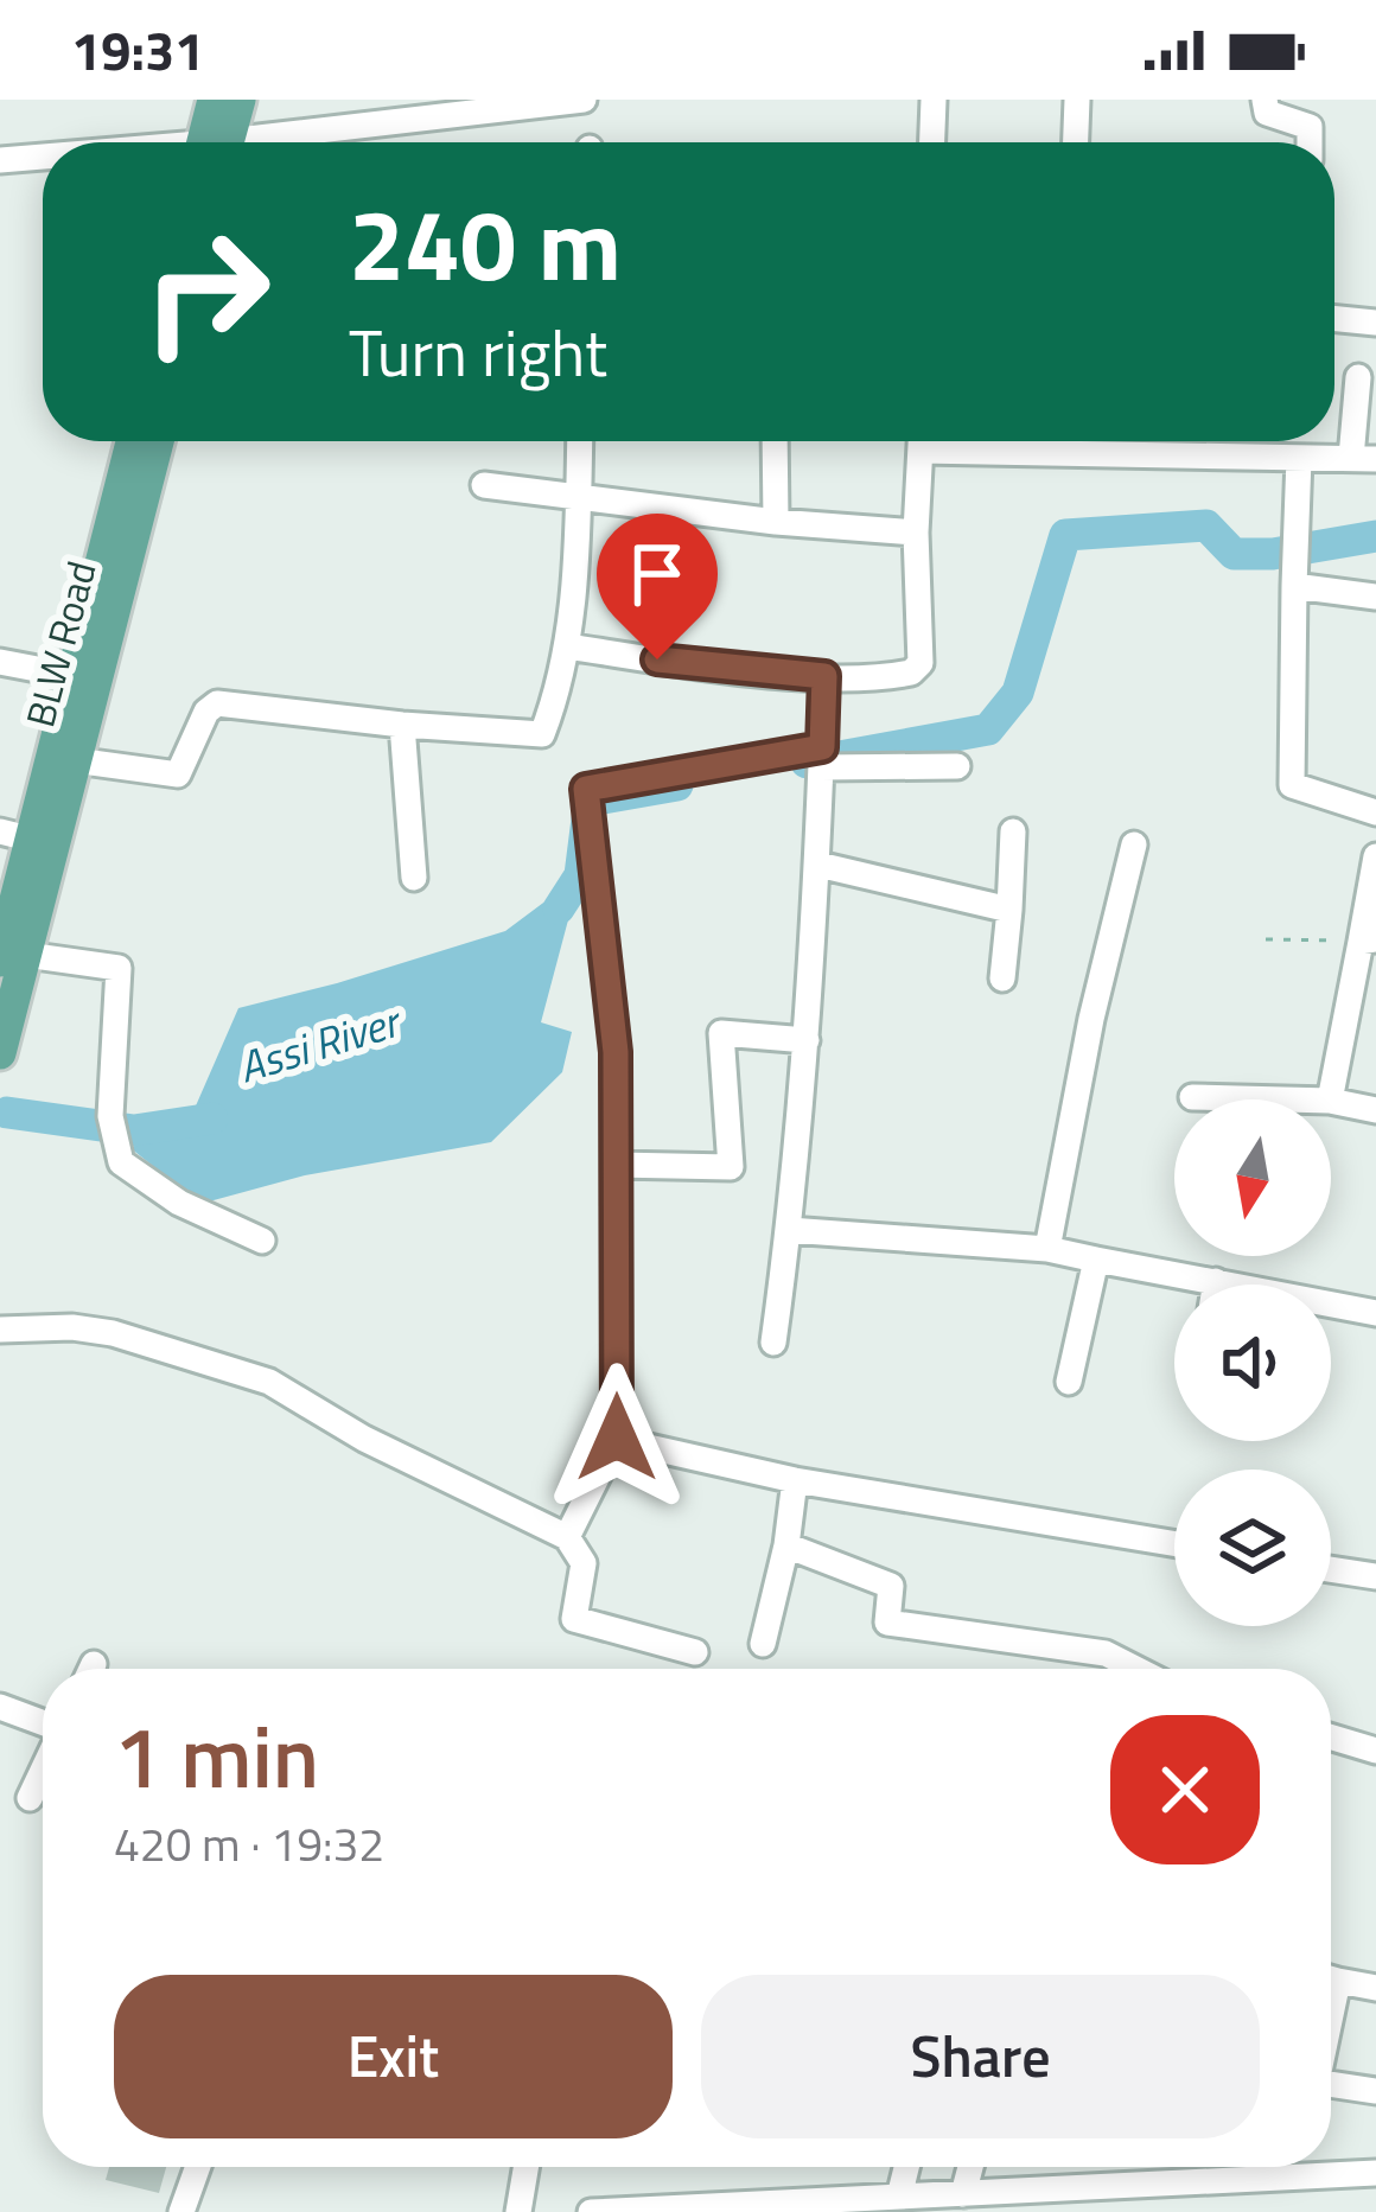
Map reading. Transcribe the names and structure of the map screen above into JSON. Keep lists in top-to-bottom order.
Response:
{
  "streets": {
    "main road": ["BLW Road"]
  },
  "water": ["Assi River"],
  "north": "bottom",
  "page": {
    "status": "19:31",
    "turn": ["240 m", "Turn right"],
    "heading": ["1 min", "420 m · 19:32"],
    "buttons": ["Exit", "Share"]
  }
}
